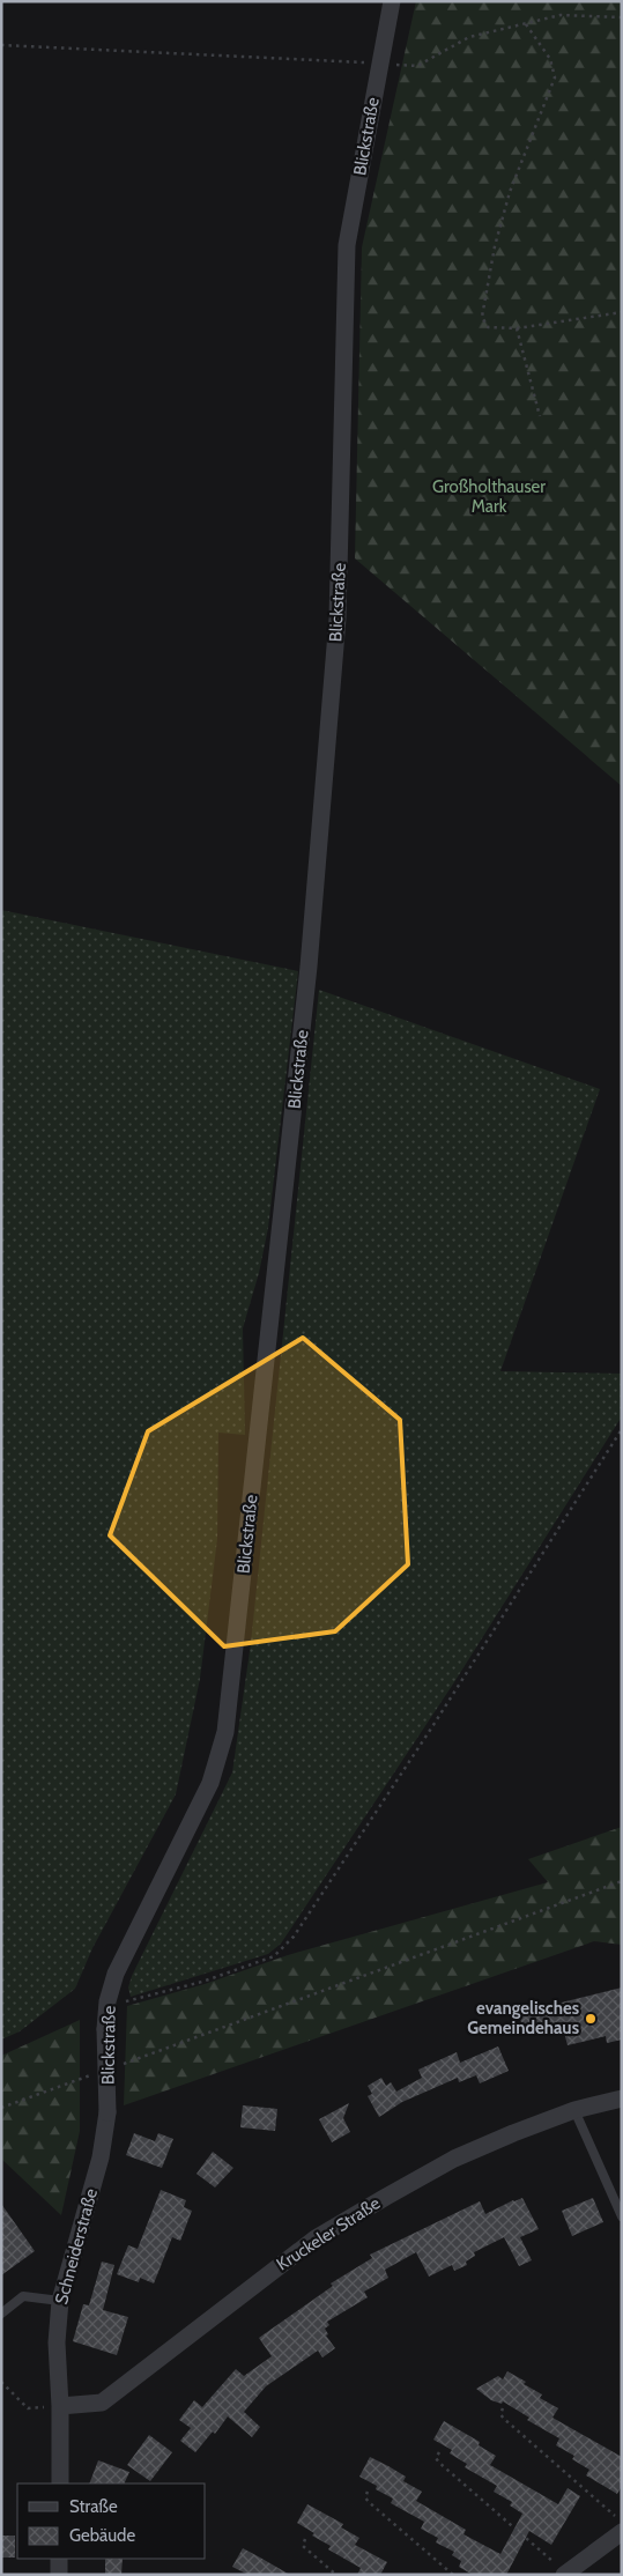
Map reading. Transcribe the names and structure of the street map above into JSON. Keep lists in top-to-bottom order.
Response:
{
  "streets": {
    "street": ["Blickstraße", "Kruckeler Straße", "Schneiderstraße"]
  },
  "crossings": [
    ["Blickstraße", "Schneiderstraße"],
    ["Kruckeler Straße", "Schneiderstraße"]
  ],
  "parks": ["Großholthauser Mark"],
  "places": ["evangelisches Gemeindehaus"],
  "legend": ["Straße", "Gebäude"]
}
